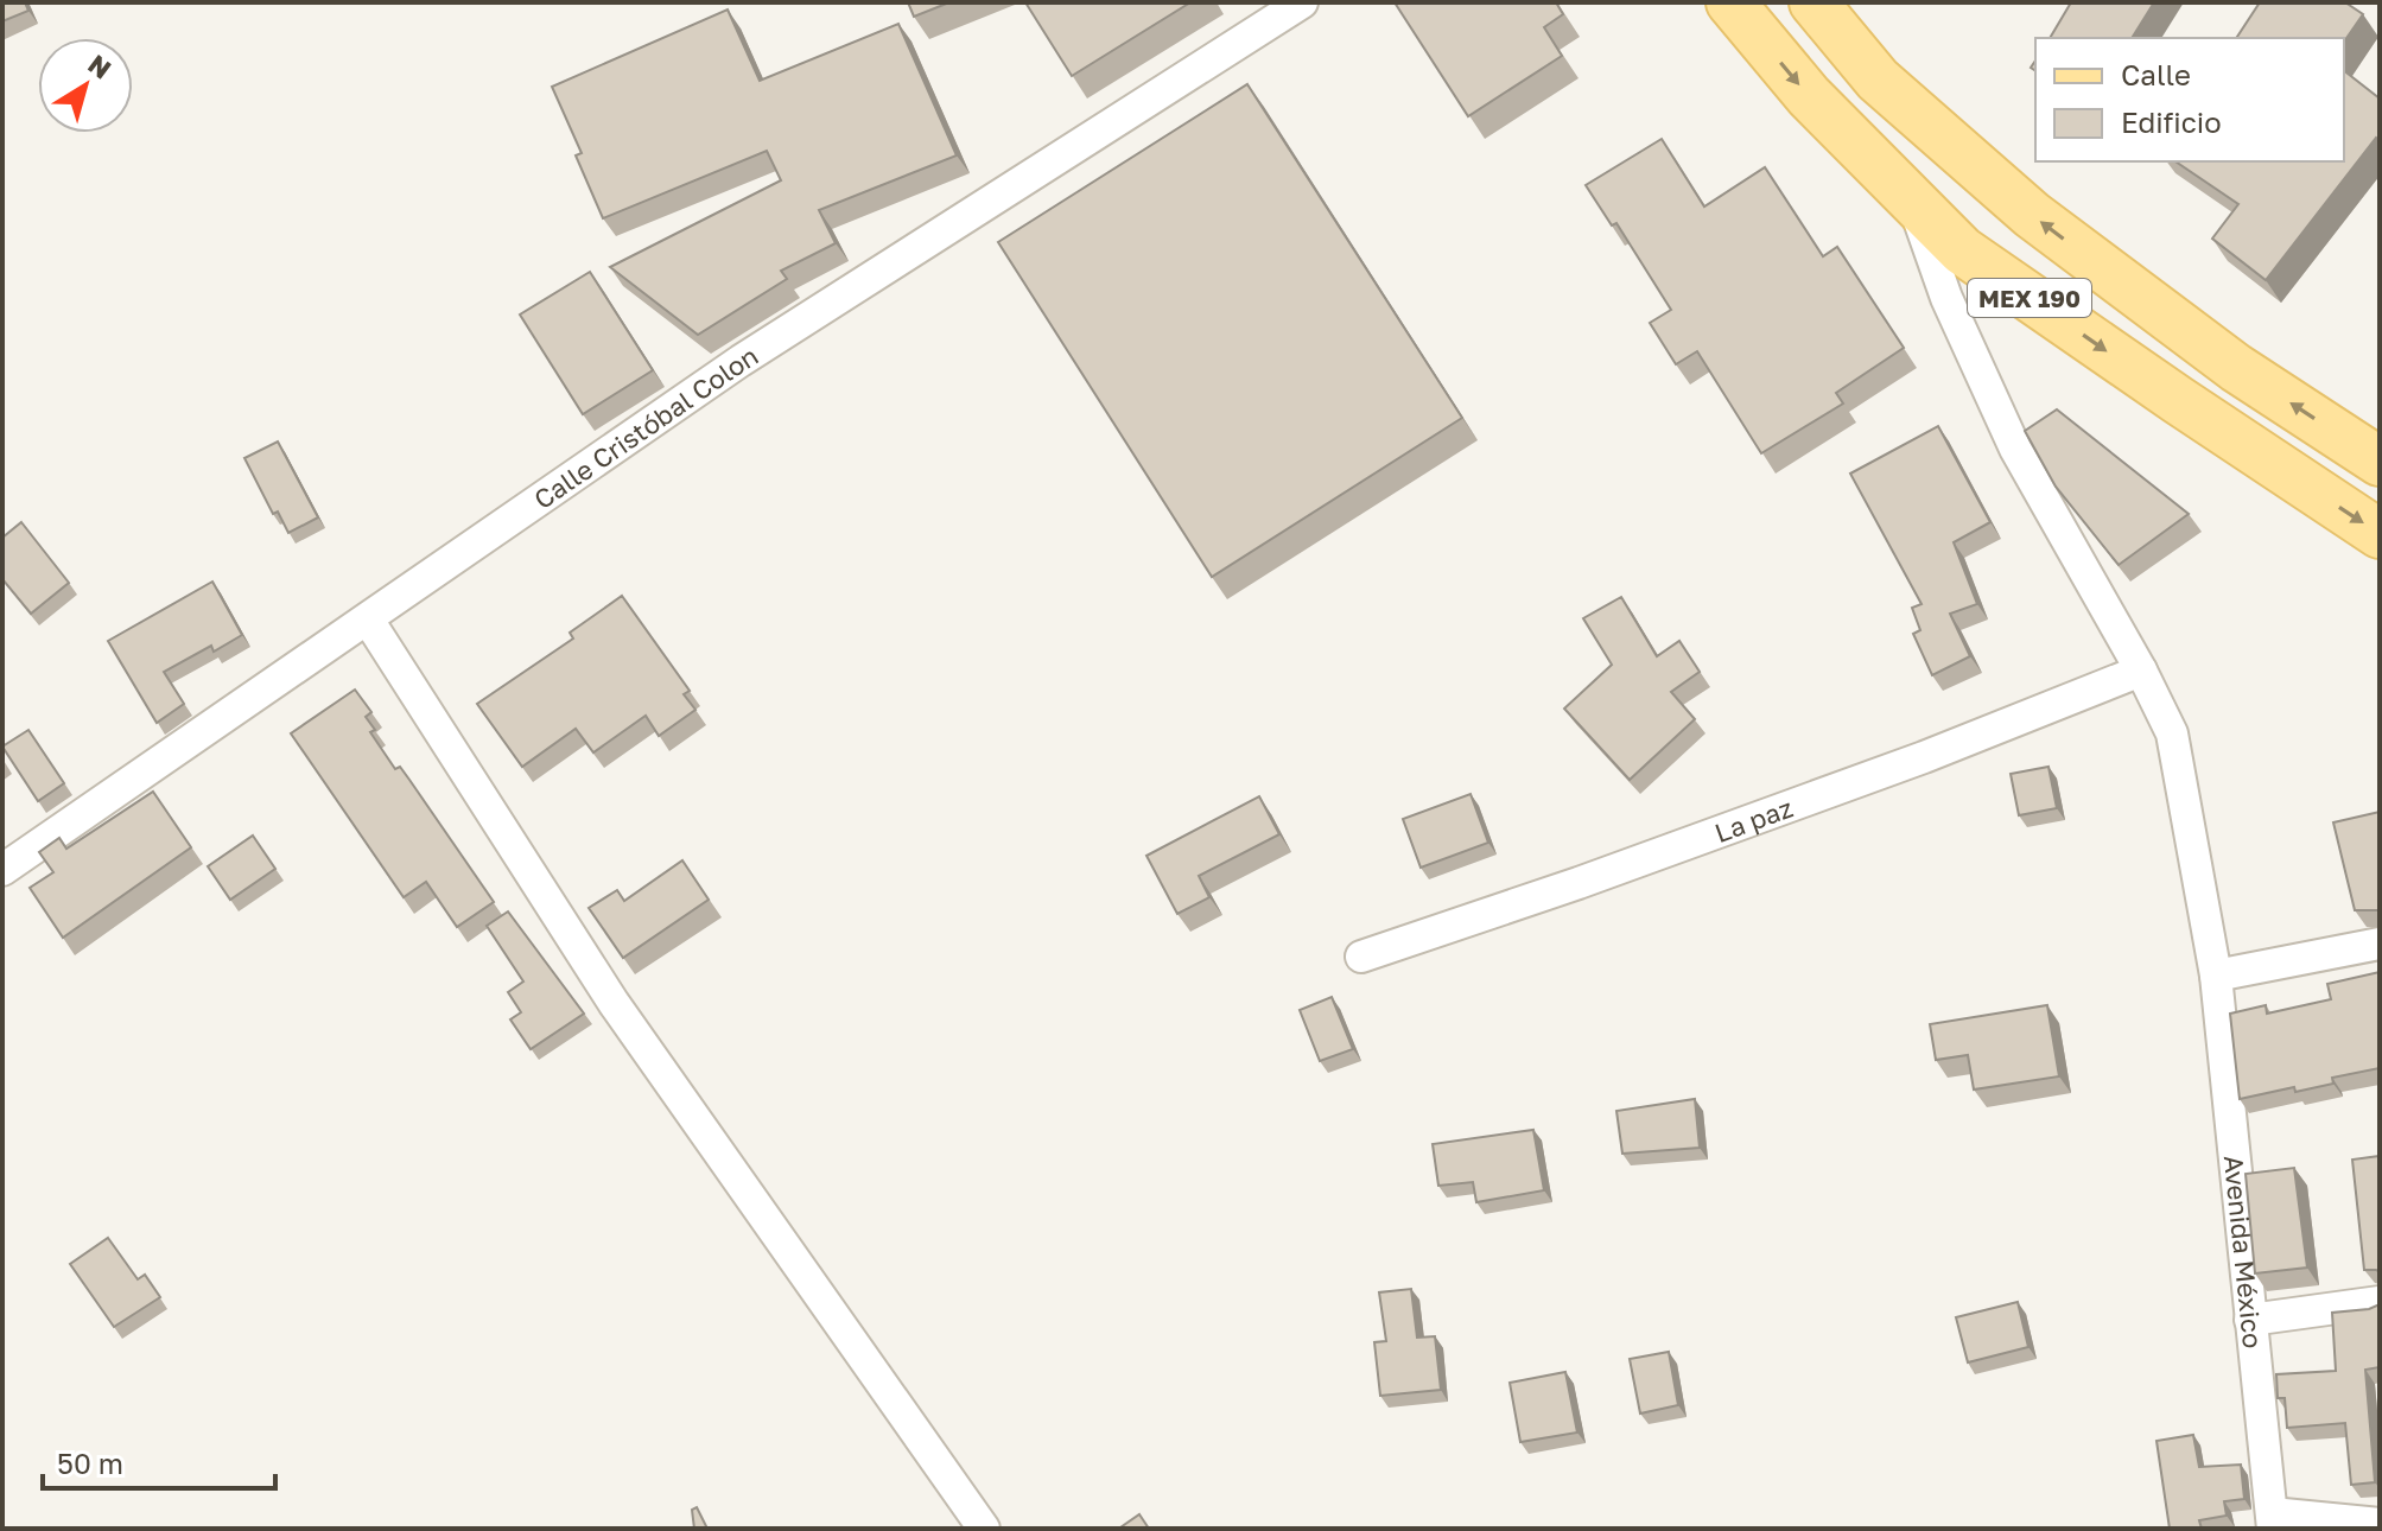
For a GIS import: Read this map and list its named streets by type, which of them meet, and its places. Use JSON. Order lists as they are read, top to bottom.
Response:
{
  "streets": {
    "main road": ["MEX 190"],
    "street": ["Calle Cristóbal Colon", "La paz", "Avenida México"]
  },
  "crossings": [
    ["MEX 190", "Avenida México"],
    ["La paz", "Avenida México"]
  ],
  "legend": ["Calle", "Edificio"],
  "scale_bar": "50 m",
  "north": "top right"
}
